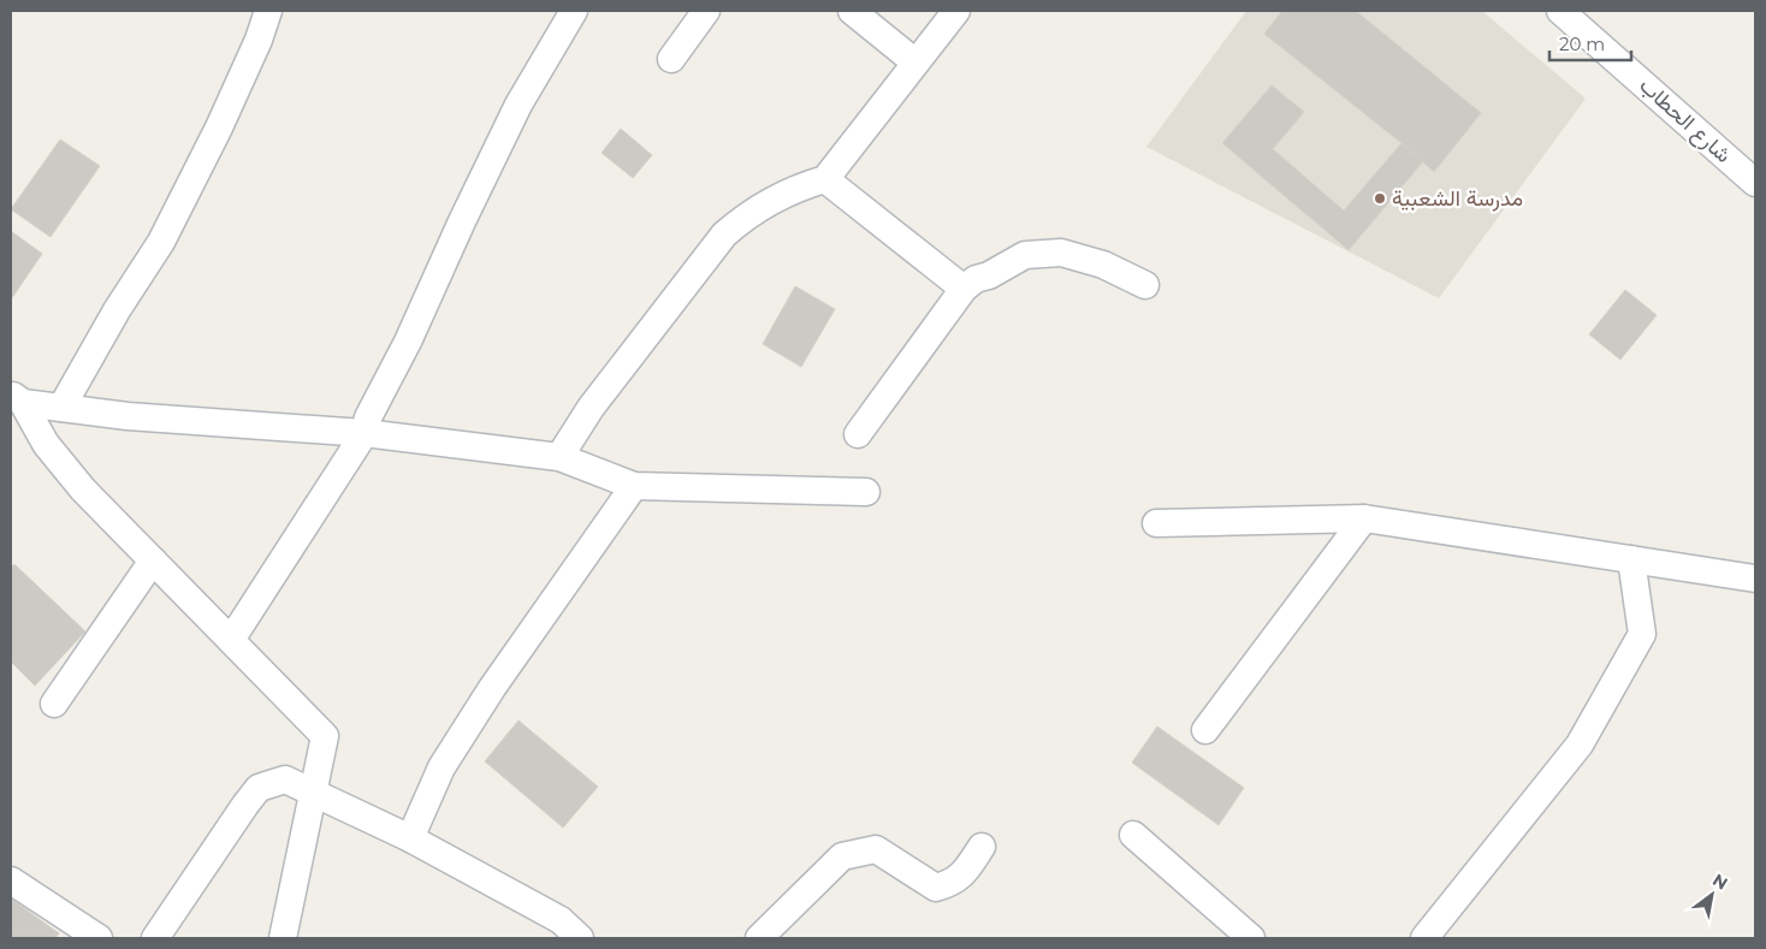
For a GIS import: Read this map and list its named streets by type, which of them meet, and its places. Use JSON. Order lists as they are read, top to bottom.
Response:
{
  "streets": {
    "street": ["شارع الحطاب"]
  },
  "places": ["مدرسة الشعبية"],
  "scale_bar": "20 m",
  "north": "top right"
}
